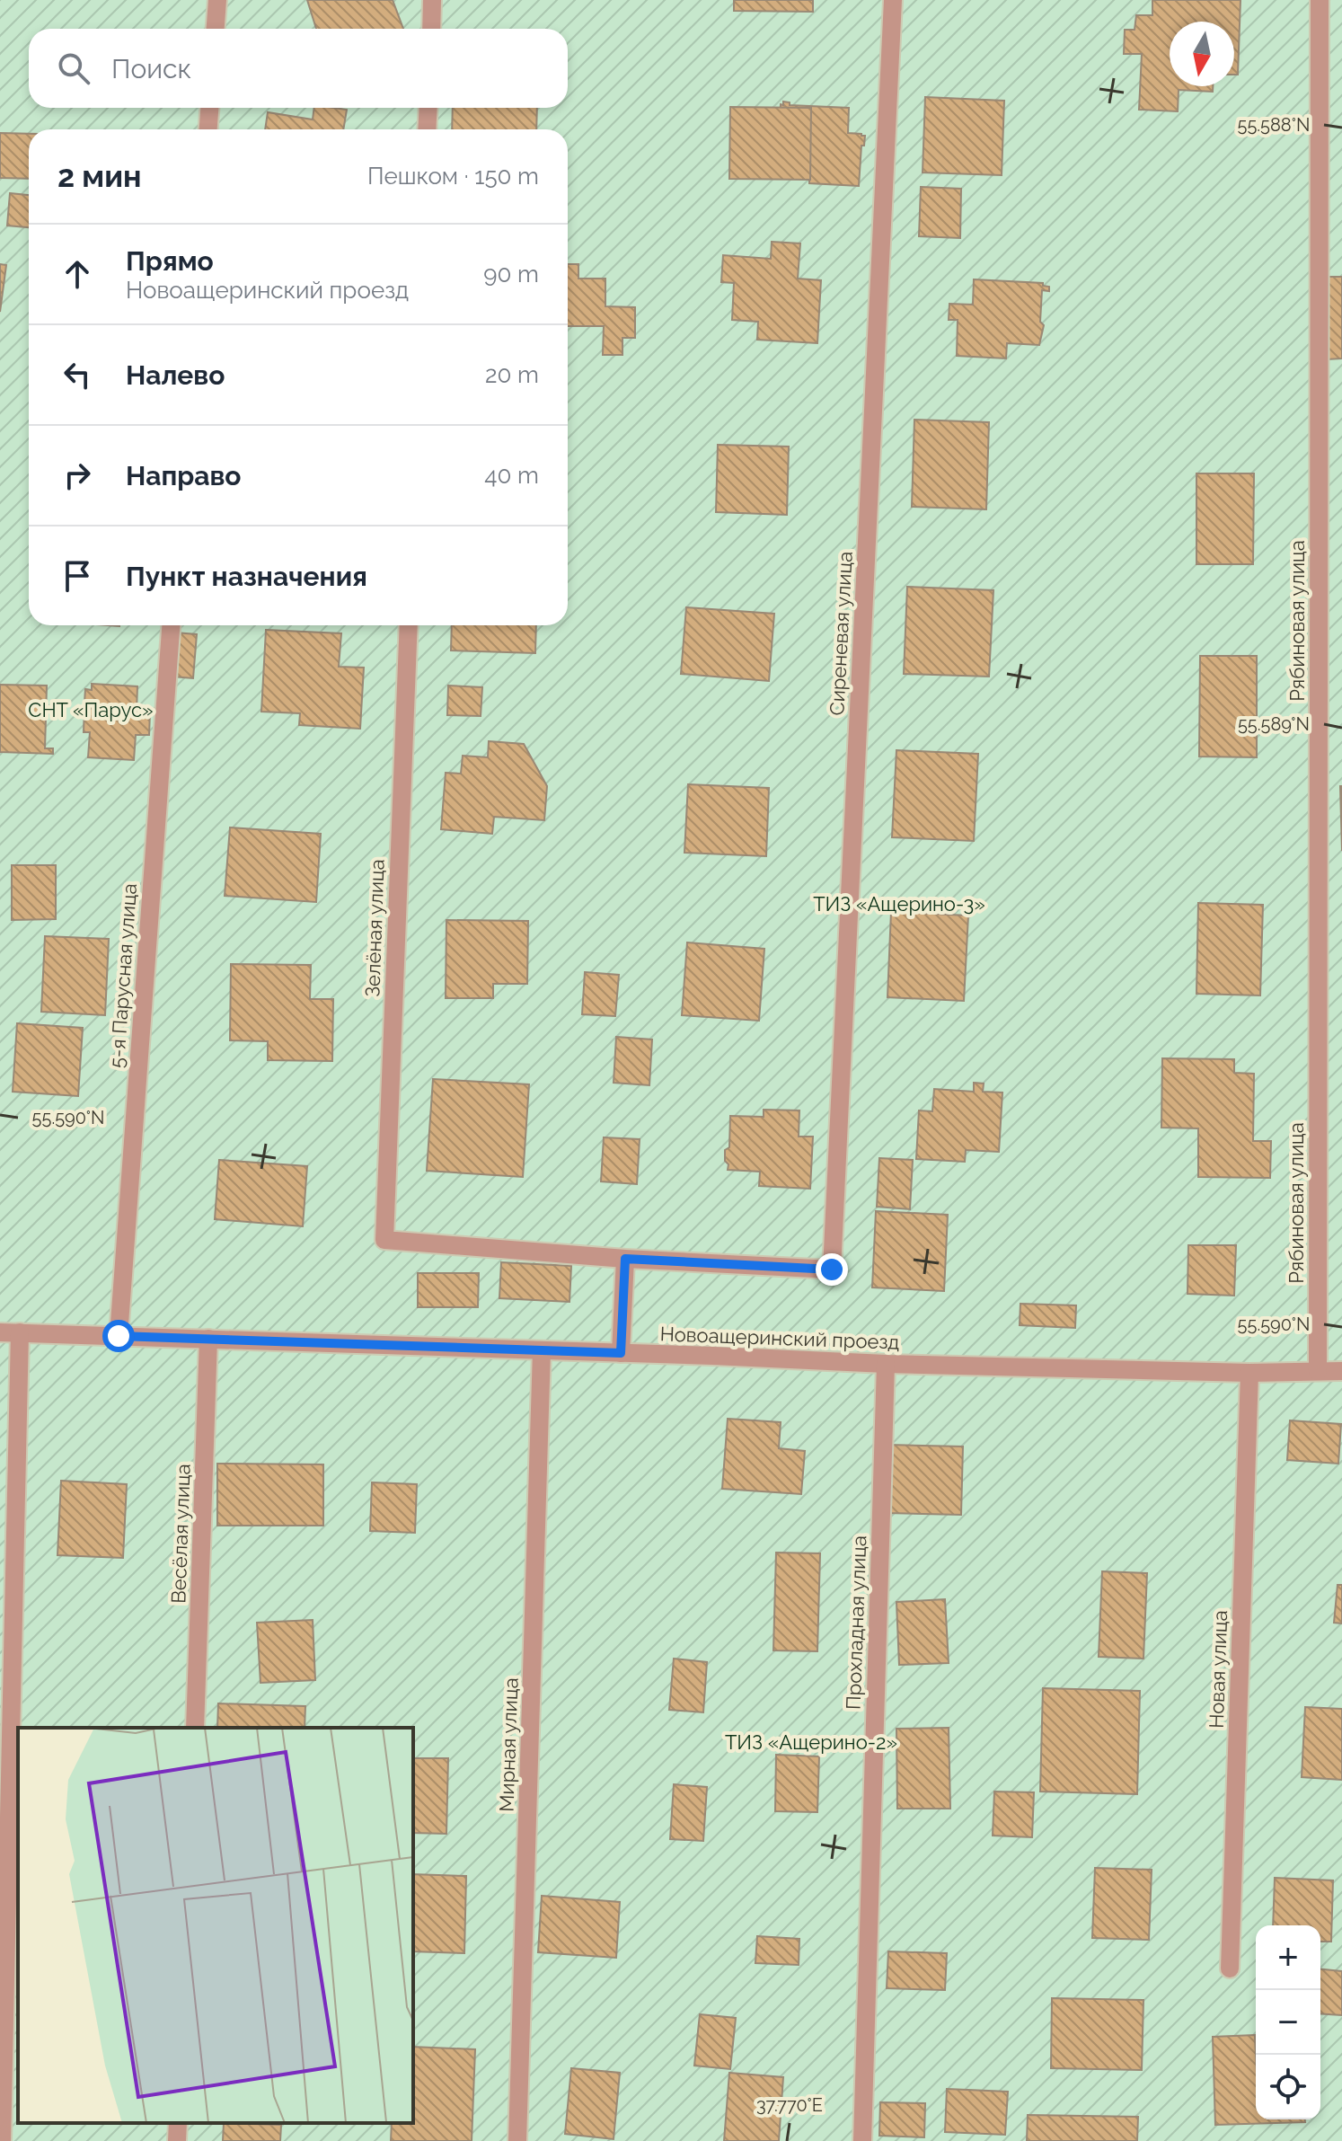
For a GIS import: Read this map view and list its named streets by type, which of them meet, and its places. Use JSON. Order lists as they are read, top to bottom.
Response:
{
  "streets": {
    "street": [
      "Рябиновая улица",
      "Сиреневая улица",
      "Зелёная улица",
      "5-я Парусная улица",
      "Новоащеринский проезд",
      "Весёлая улица",
      "Прохладная улица",
      "Новая улица",
      "Мирная улица"
    ]
  },
  "crossings": [
    ["Рябиновая улица", "Новоащеринский проезд"],
    ["Сиреневая улица", "Зелёная улица"],
    ["5-я Парусная улица", "Новоащеринский проезд"],
    ["Новоащеринский проезд", "Весёлая улица"],
    ["Новоащеринский проезд", "Прохладная улица"],
    ["Новоащеринский проезд", "Новая улица"],
    ["Новоащеринский проезд", "Мирная улица"]
  ],
  "parks": ["СНТ «Парус»", "ТИЗ «Ащерино-3»", "ТИЗ «Ащерино-2»"],
  "north": "bottom",
  "page": {
    "search": "Поиск",
    "heading": ["2 мин", "Пешком · 150 m"],
    "list": [
      ["Прямо", "Новоащеринский проезд", "90 m"],
      ["Налево", "20 m"],
      ["Направо", "40 m"],
      "Пункт назначения"
    ],
    "map_buttons": ["+", "−"]
  },
  "coordinates": [
    "55.588°N",
    "55.589°N",
    "55.590°N",
    "37.770°E"
  ]
}
